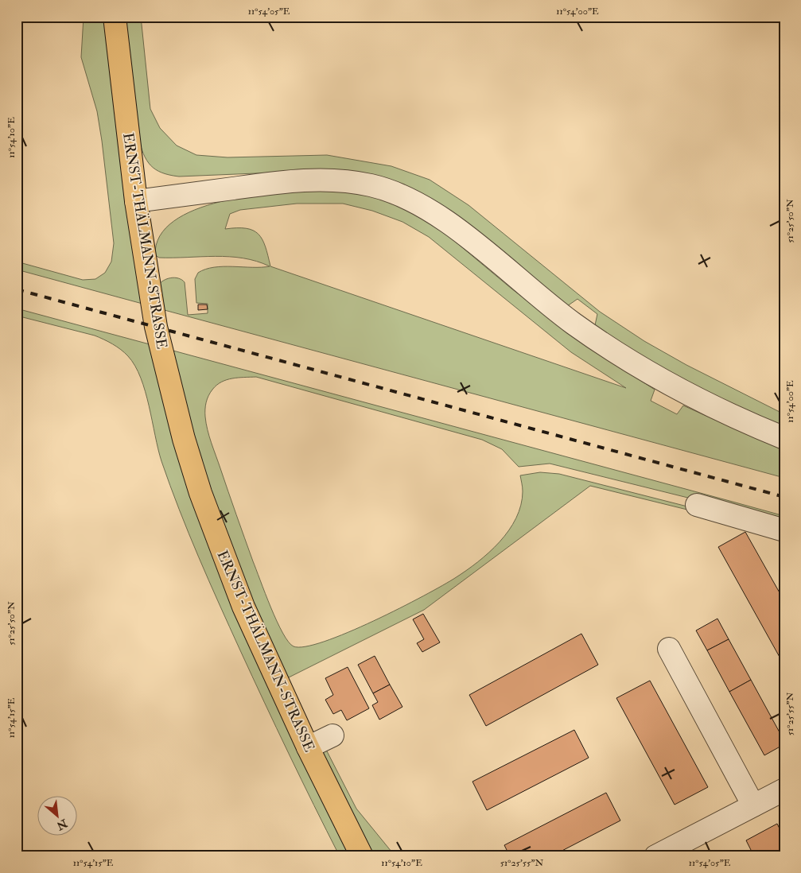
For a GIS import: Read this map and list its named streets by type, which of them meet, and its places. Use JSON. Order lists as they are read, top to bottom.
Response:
{
  "streets": {
    "main road": ["ERNST-THÄLMANN-STRASSE"]
  },
  "north": "bottom right",
  "coordinates": [
    "11°54'05\"E",
    "11°54'00\"E",
    "11°54'10\"E",
    "51°25'50\"N",
    "51°25'55\"N",
    "11°54'15\"E"
  ]
}
